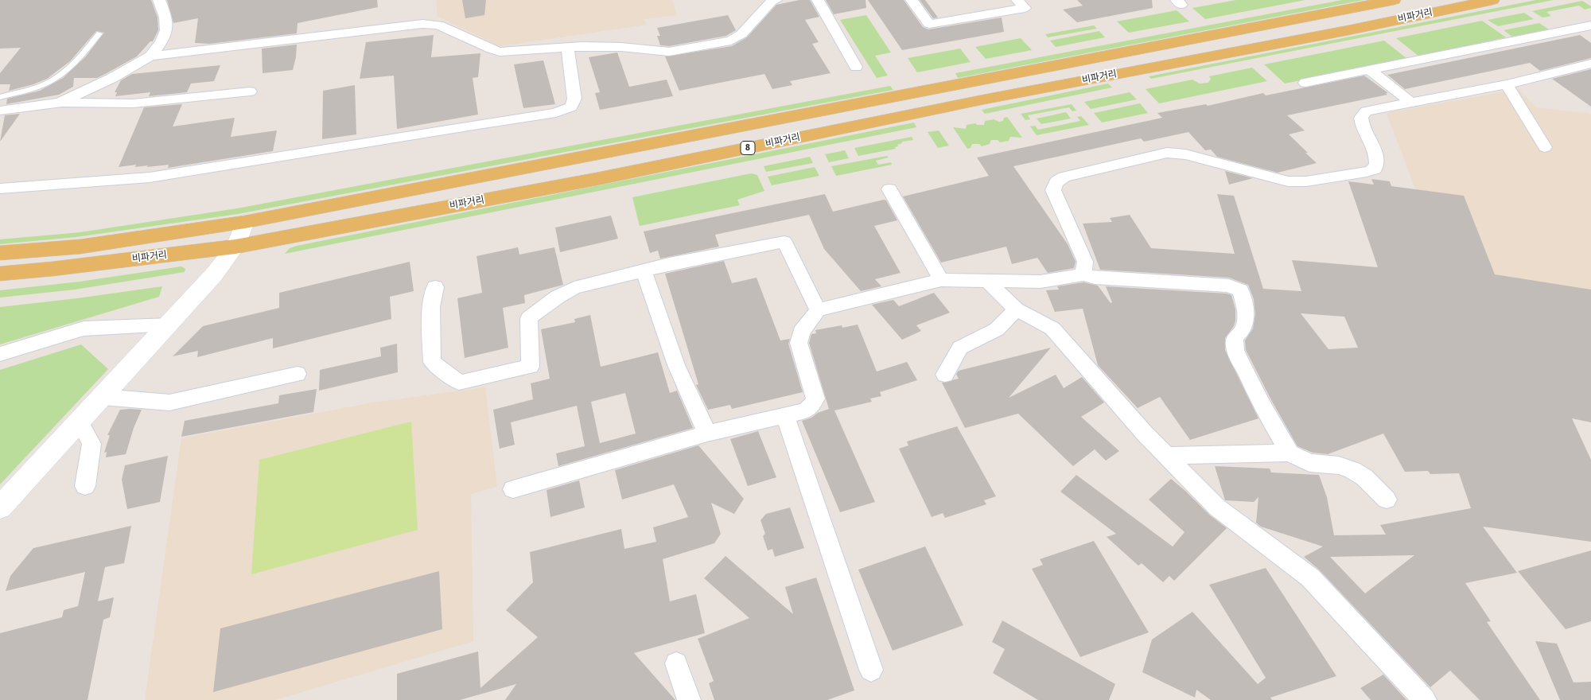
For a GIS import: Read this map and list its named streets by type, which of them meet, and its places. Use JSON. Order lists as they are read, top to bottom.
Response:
{
  "streets": {
    "main road": ["비파거리", "8"]
  }
}
